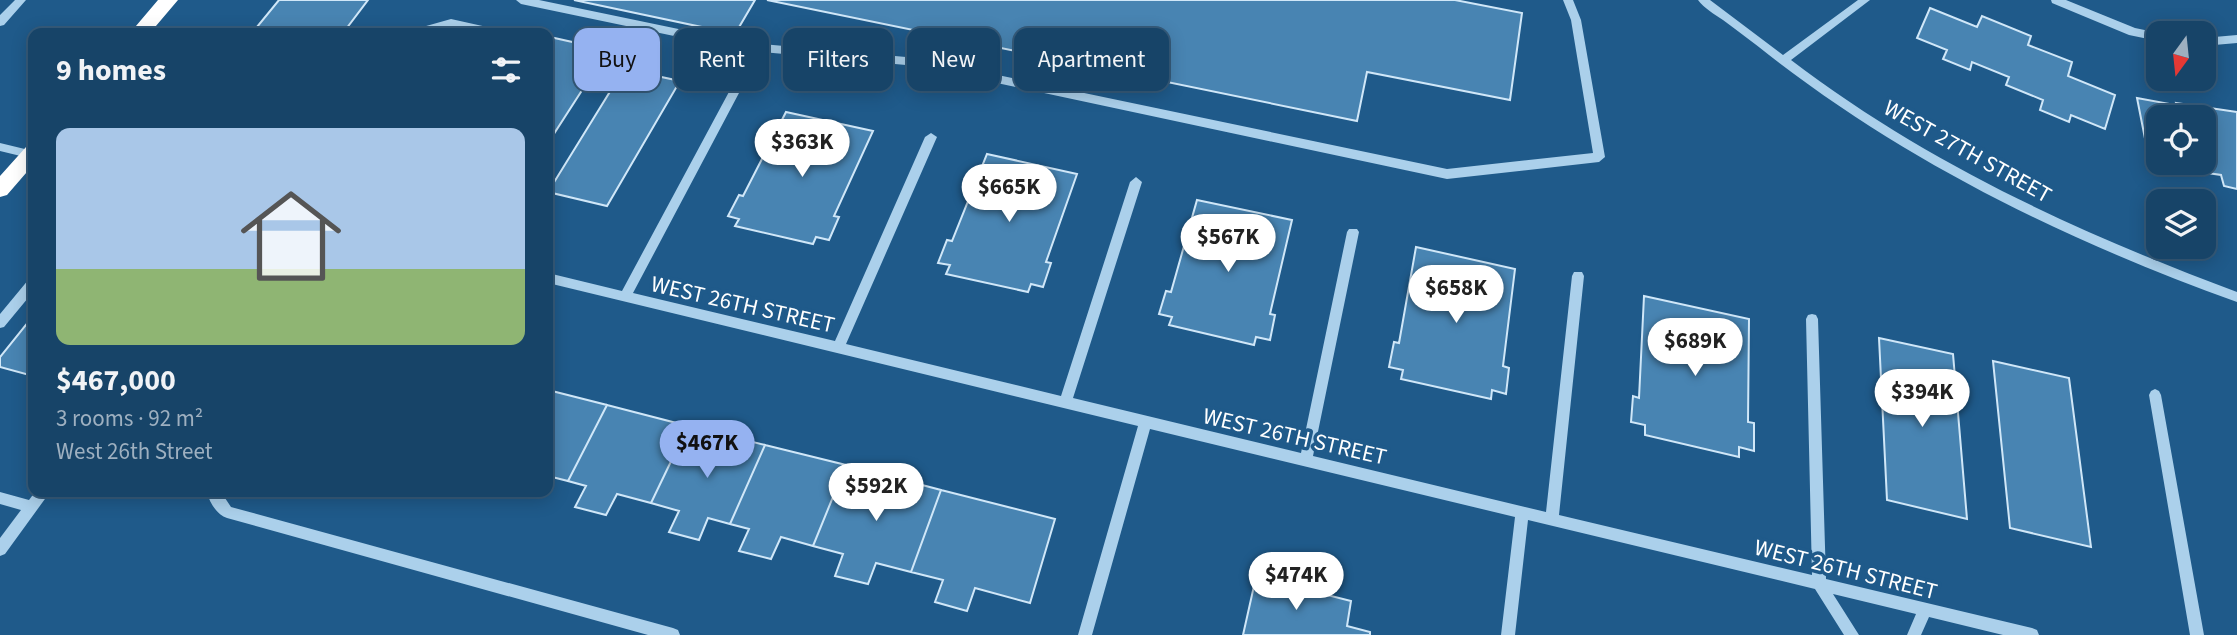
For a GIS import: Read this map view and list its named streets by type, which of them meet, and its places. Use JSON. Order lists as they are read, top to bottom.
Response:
{
  "streets": {
    "street": ["WEST 27TH STREET", "WEST 26TH STREET"]
  },
  "north": "bottom",
  "page": {
    "chip": [
      "Buy",
      "Rent",
      "Filters",
      "New",
      "Apartment"
    ],
    "heading": "9 homes",
    "list": [
      {
        "name": "$467,000",
        "note": "3 rooms · 92 m² · West 26th Street"
      }
    ],
    "price": [
      "$363K",
      "$665K",
      "$567K",
      "$658K",
      "$689K",
      "$394K",
      "$467K",
      "$592K",
      "$474K"
    ]
  }
}
